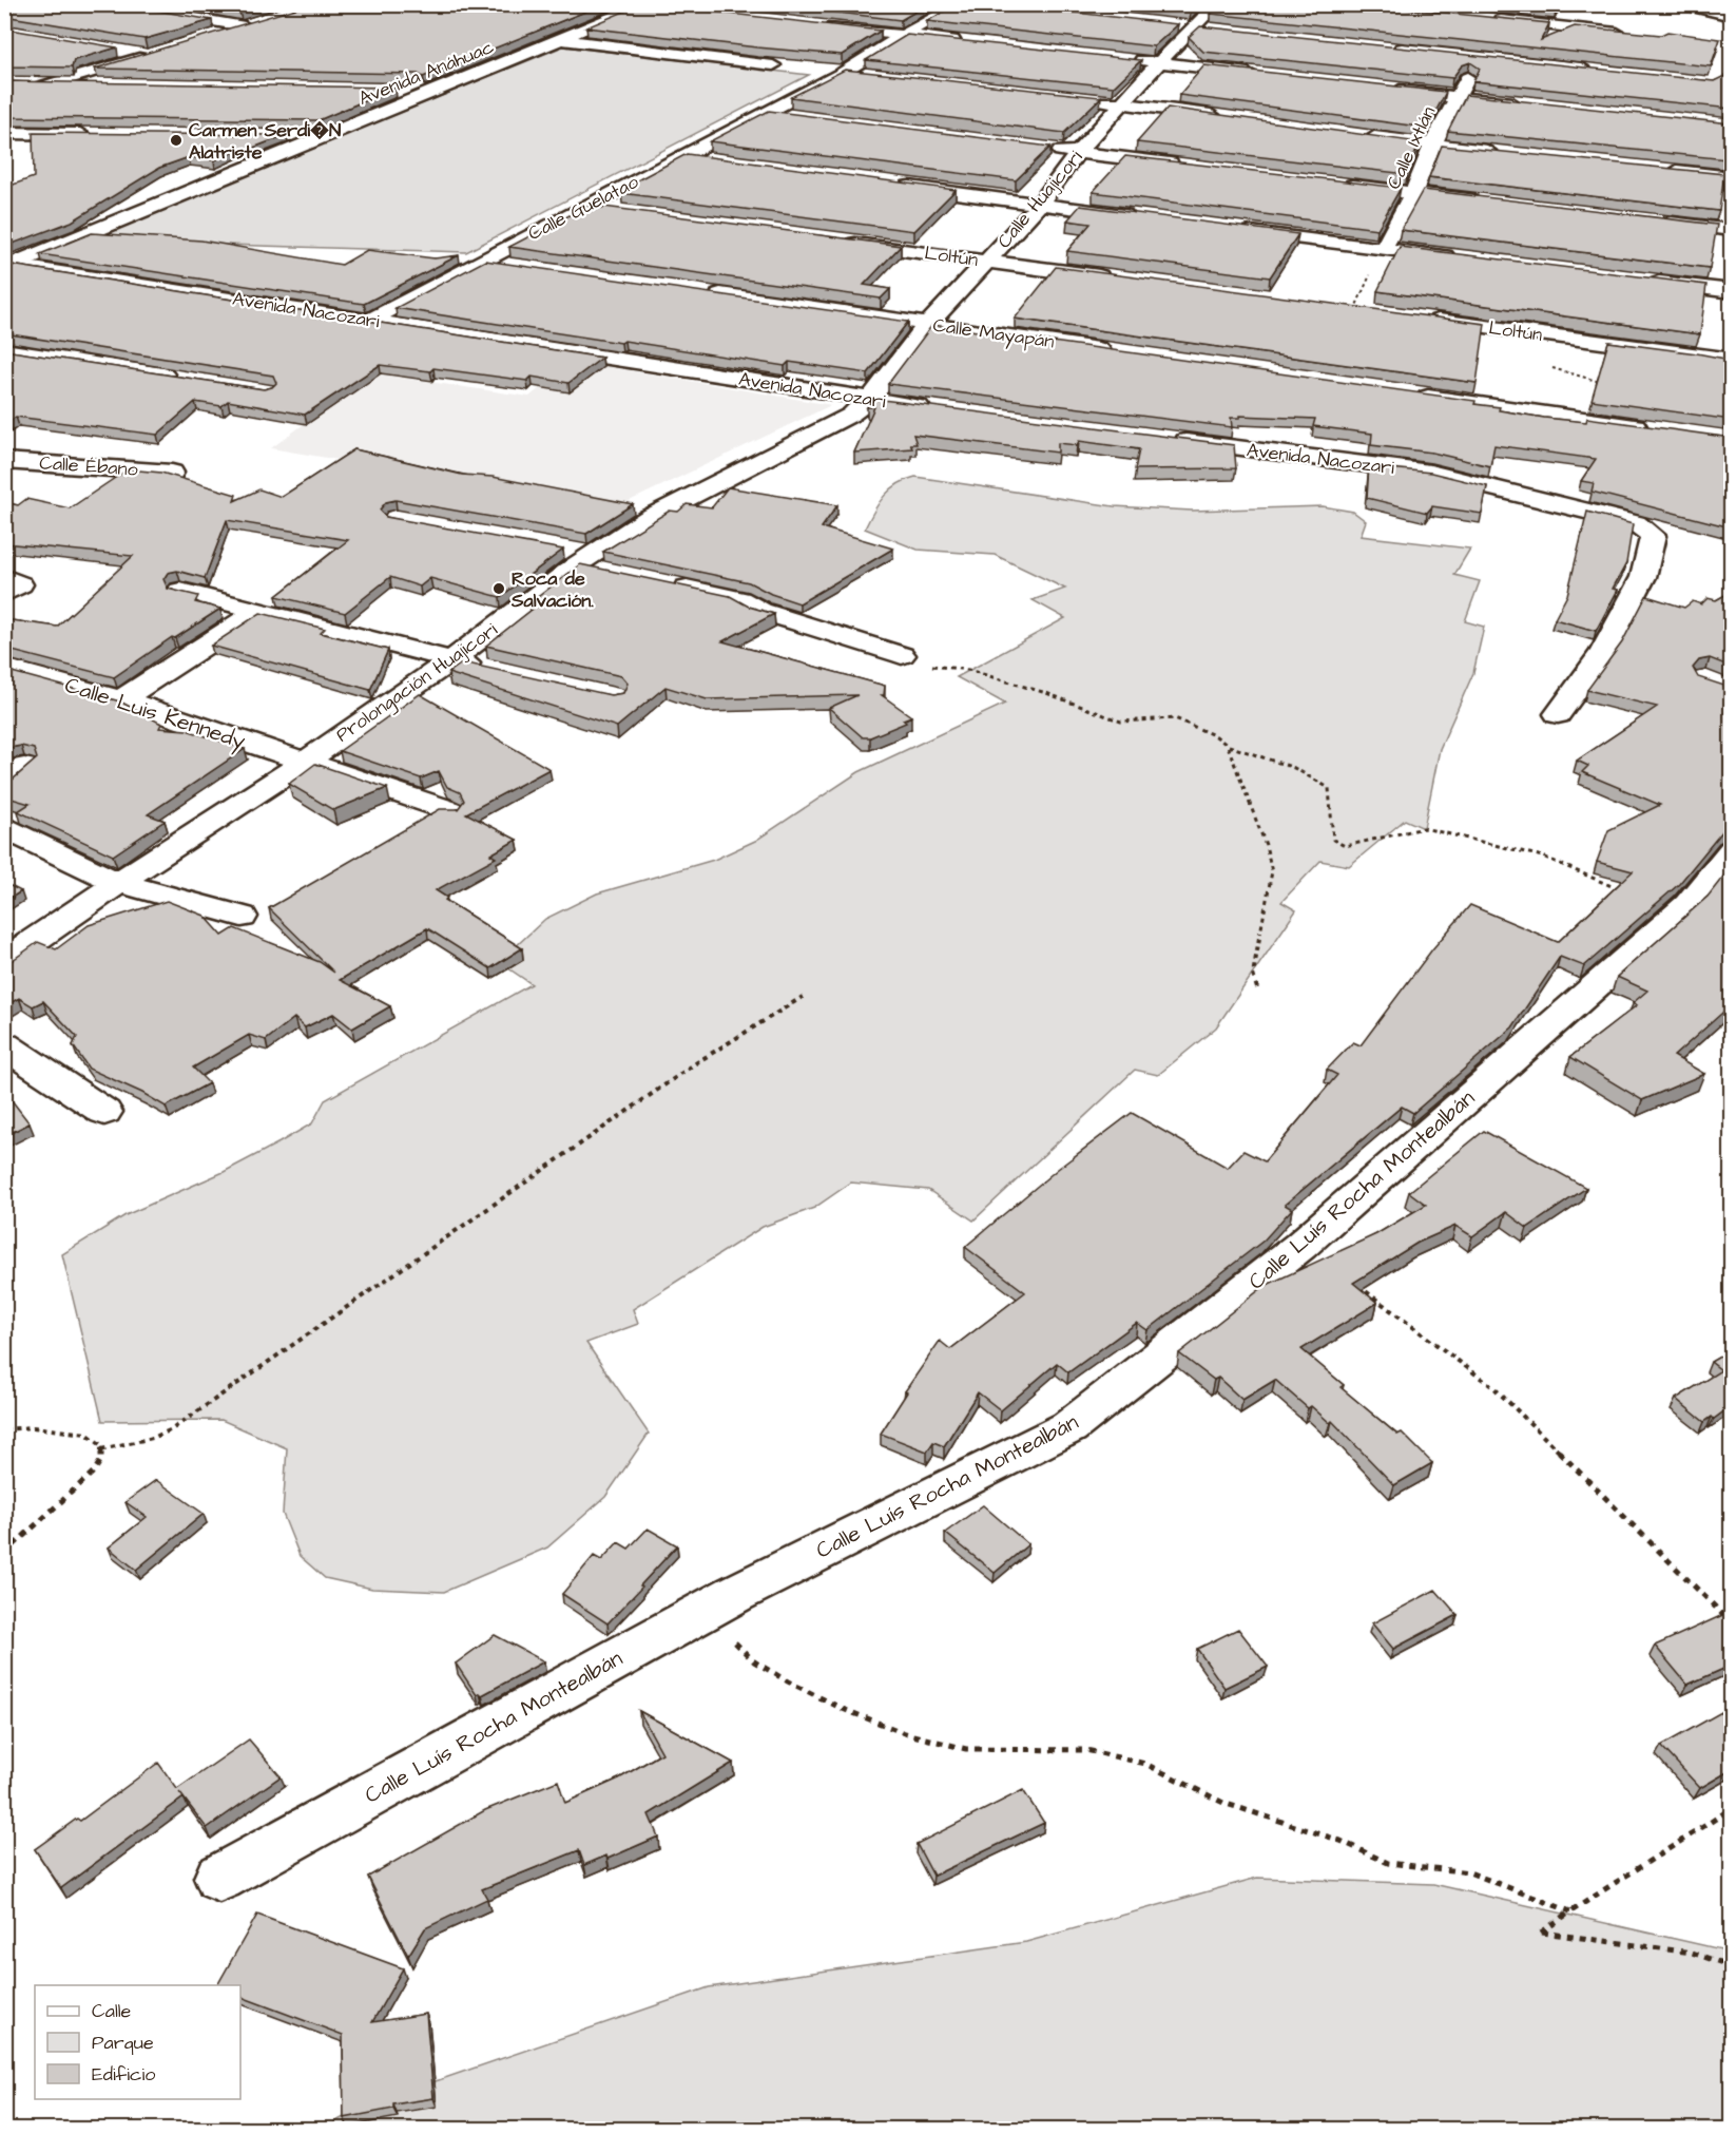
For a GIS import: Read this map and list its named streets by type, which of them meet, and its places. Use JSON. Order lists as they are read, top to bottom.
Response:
{
  "streets": {
    "street": [
      "Avenida Anáhuac",
      "Calle Ixtlán",
      "Calle Huajicori",
      "Calle Guelatao",
      "Loltún",
      "Avenida Nacozari",
      "Calle Mayapán",
      "Calle Ébano",
      "Prolongación Huajicori",
      "Calle Luis Kennedy",
      "Calle Luís Rocha Montealbán"
    ]
  },
  "crossings": [
    ["Avenida Anáhuac", "Avenida Nacozari"],
    ["Calle Huajicori", "Loltún"],
    ["Calle Huajicori", "Avenida Nacozari"],
    ["Calle Huajicori", "Calle Mayapán"],
    ["Calle Huajicori", "Prolongación Huajicori"],
    ["Calle Guelatao", "Avenida Nacozari"],
    ["Avenida Nacozari", "Prolongación Huajicori"],
    ["Prolongación Huajicori", "Calle Luis Kennedy"]
  ],
  "places": ["Carmen Serdi�N Alatriste", "Roca de Salvación."],
  "legend": ["Calle", "Parque", "Edificio"]
}
